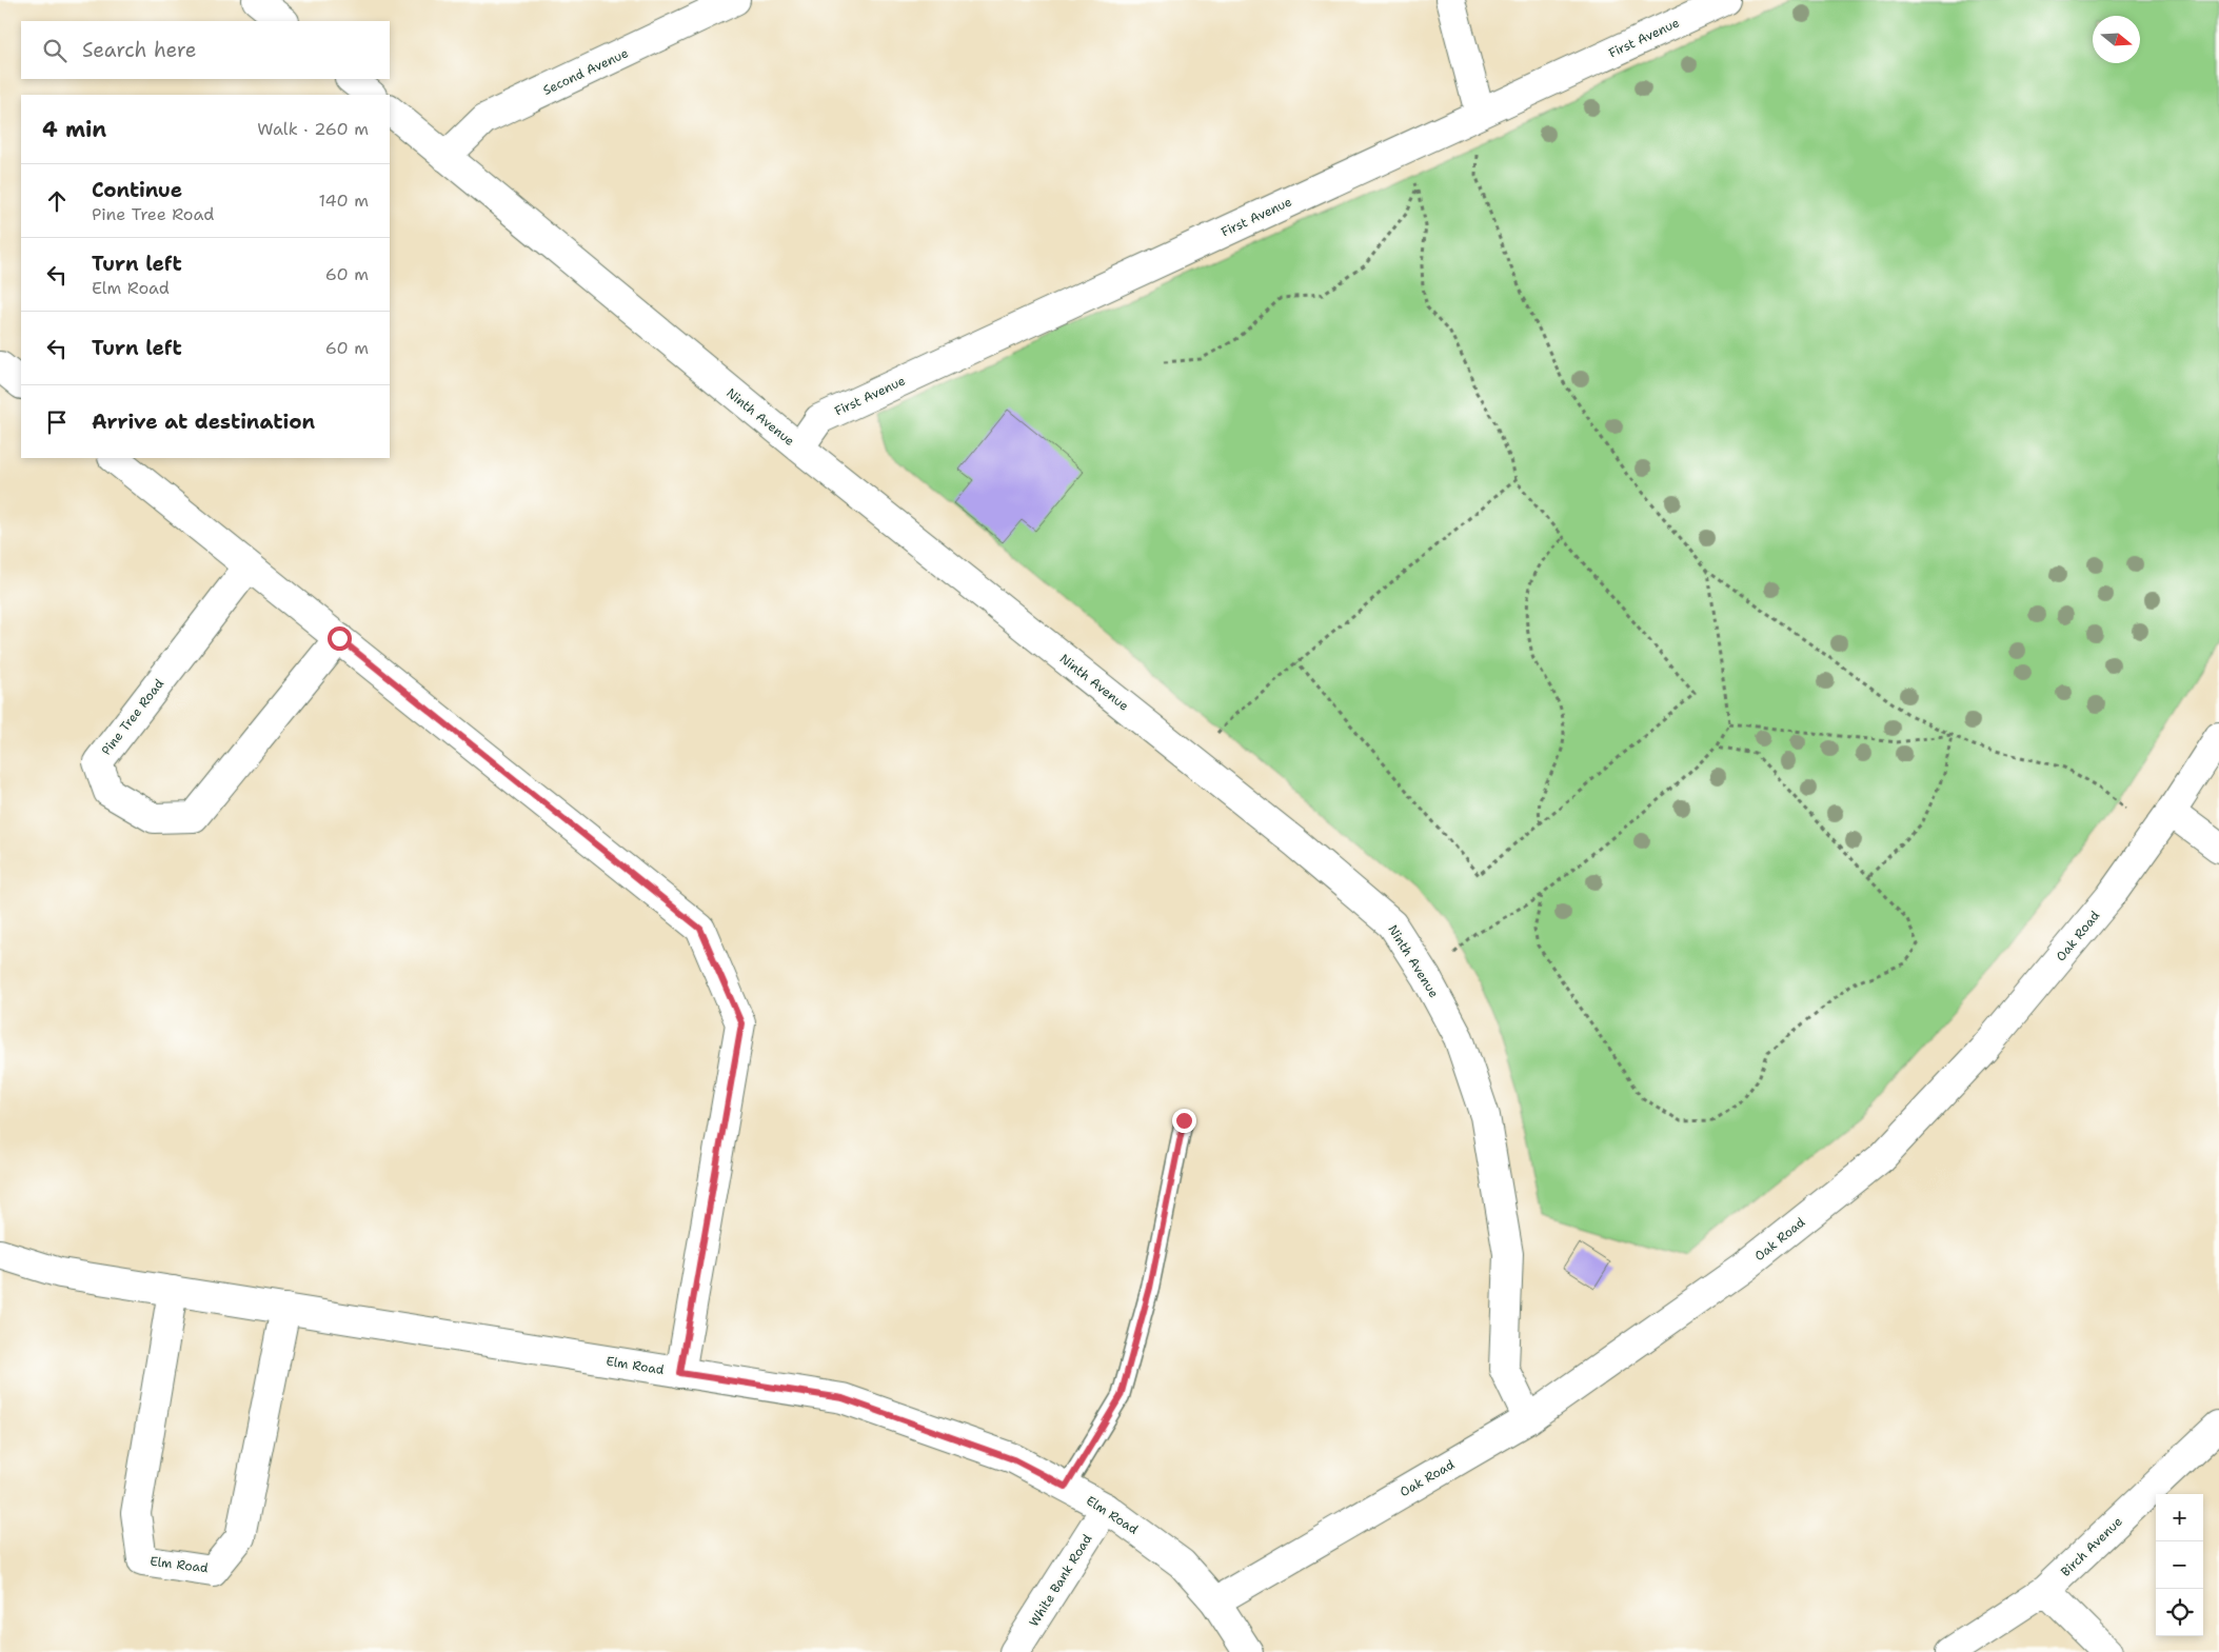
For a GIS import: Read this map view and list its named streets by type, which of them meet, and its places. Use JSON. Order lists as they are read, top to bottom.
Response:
{
  "streets": {
    "street": [
      "First Avenue",
      "Second Avenue",
      "Ninth Avenue",
      "Pine Tree Road",
      "Oak Road",
      "Elm Road",
      "Birch Avenue",
      "White Bank Road"
    ]
  },
  "crossings": [
    ["First Avenue", "Ninth Avenue"],
    ["Second Avenue", "Ninth Avenue"],
    ["Ninth Avenue", "Oak Road"],
    ["Oak Road", "Elm Road"],
    ["Elm Road", "White Bank Road"]
  ],
  "north": "right",
  "page": {
    "search": "Search here",
    "heading": ["4 min", "Walk · 260 m"],
    "list": [
      ["Continue", "Pine Tree Road", "140 m"],
      ["Turn left", "Elm Road", "60 m"],
      ["Turn left", "60 m"],
      "Arrive at destination"
    ],
    "map_buttons": ["+", "−"]
  }
}
